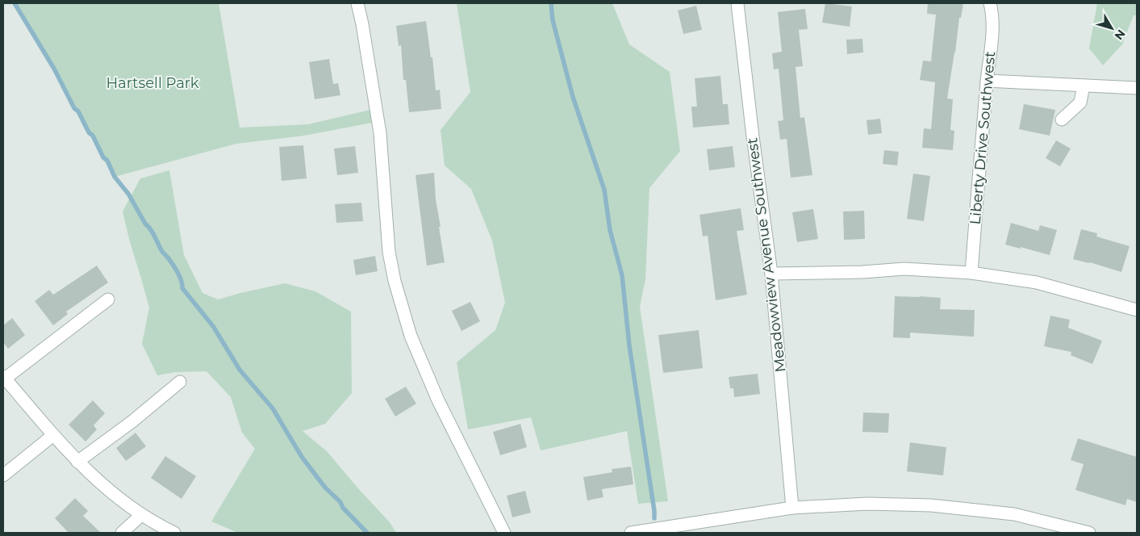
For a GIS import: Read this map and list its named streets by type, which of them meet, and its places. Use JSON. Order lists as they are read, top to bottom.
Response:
{
  "streets": {
    "street": ["Liberty Drive Southwest", "Meadowview Avenue Southwest"]
  },
  "parks": ["Hartsell Park"],
  "north": "bottom right"
}
